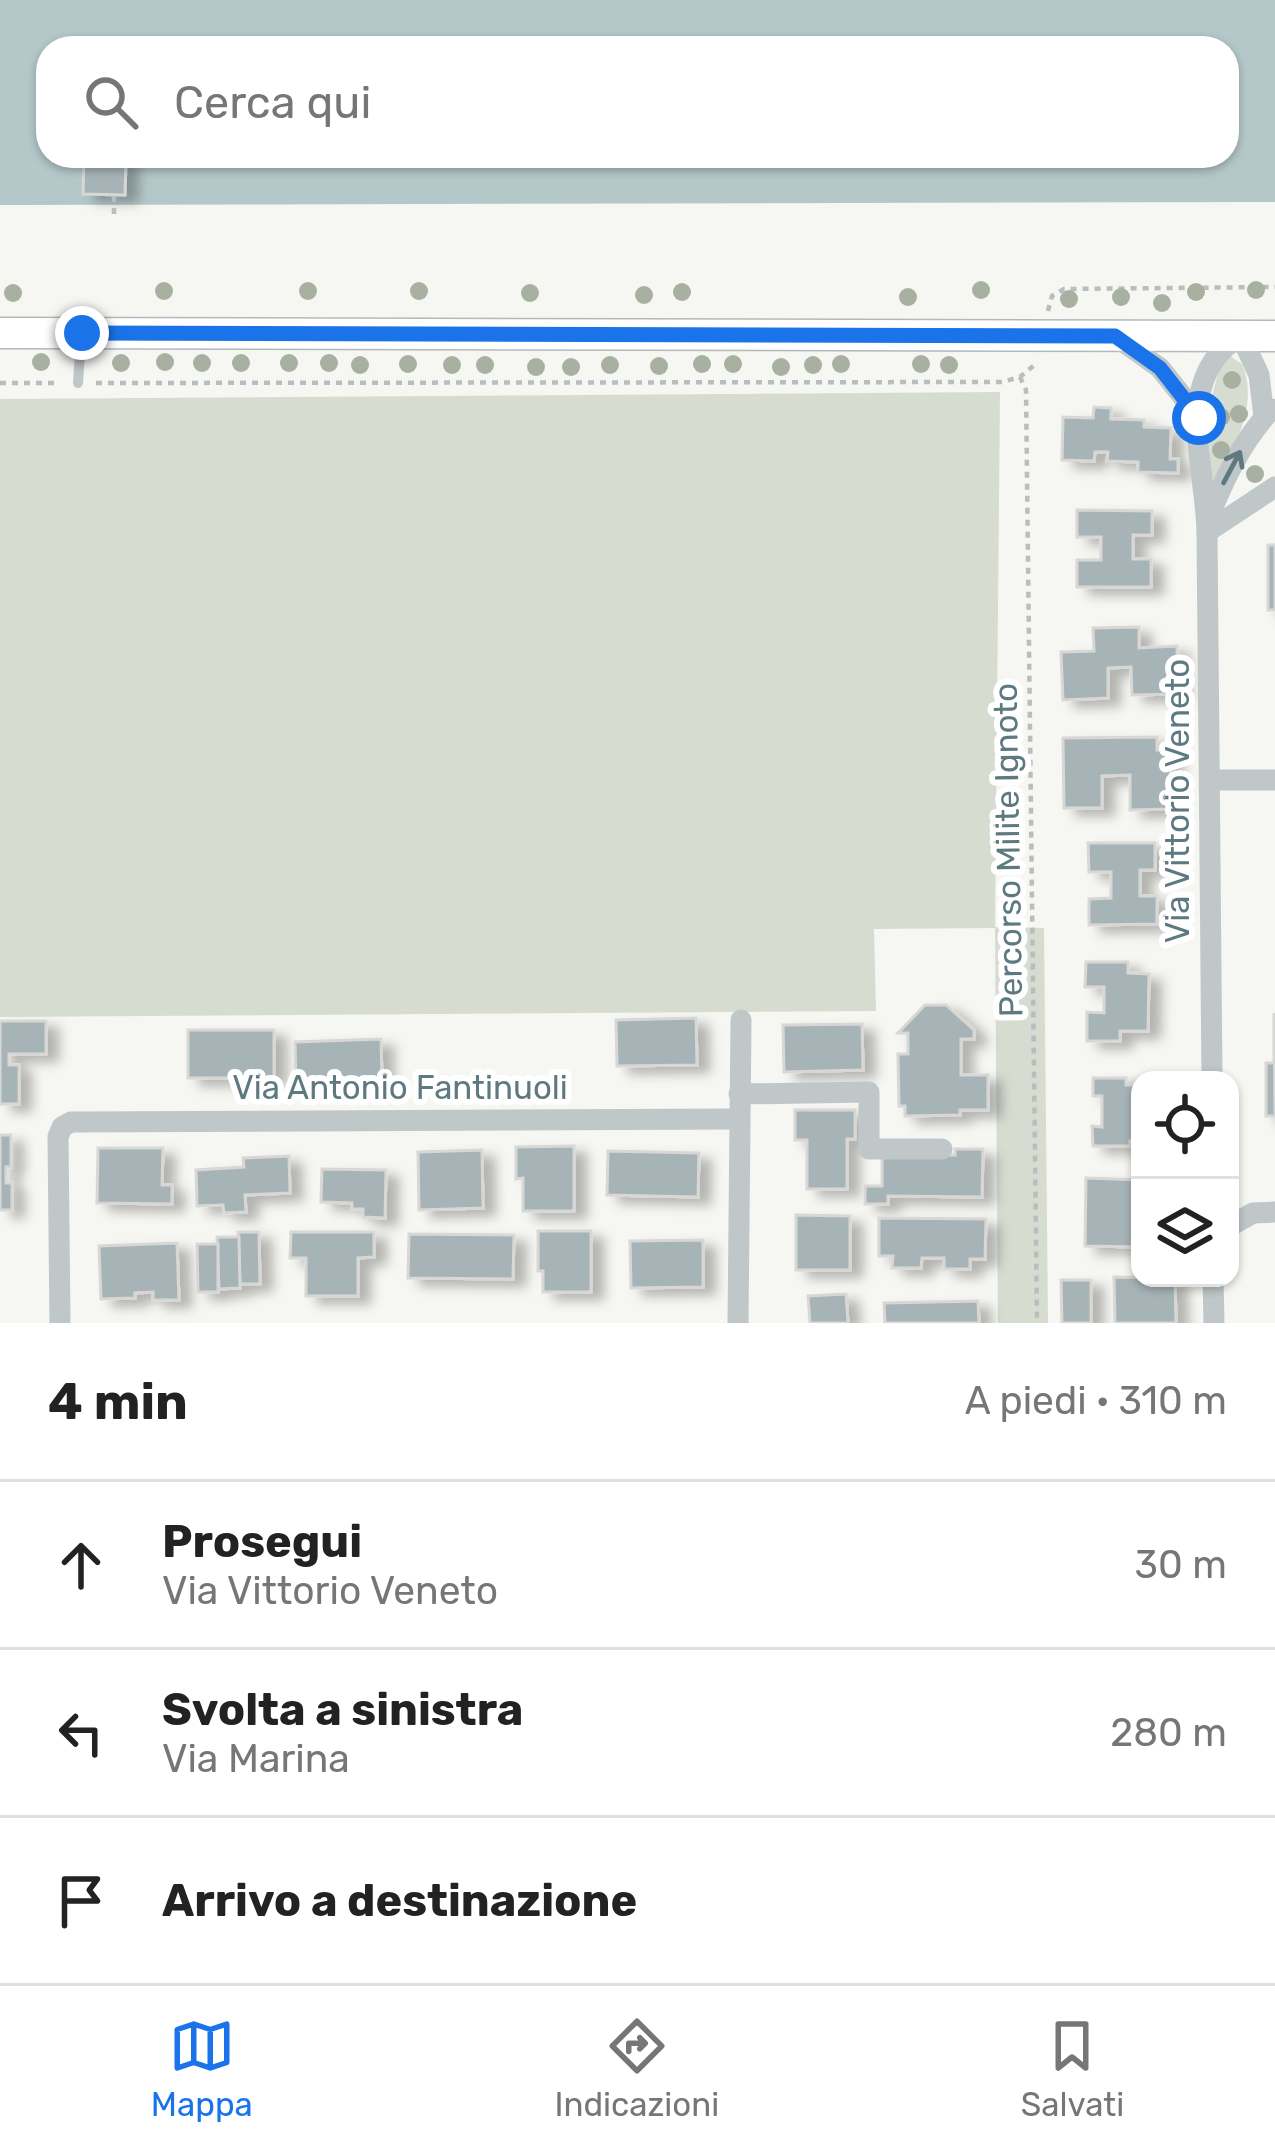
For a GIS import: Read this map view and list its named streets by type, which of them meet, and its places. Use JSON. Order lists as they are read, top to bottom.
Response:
{
  "streets": {
    "street": ["Via Vittorio Veneto", "Via Antonio Fantinuoli"],
    "path": ["Percorso Milite Ignoto"]
  },
  "page": {
    "search": "Cerca qui",
    "heading": ["4 min", "A piedi · 310 m"],
    "list": [
      ["Prosegui", "Via Vittorio Veneto", "30 m"],
      ["Svolta a sinistra", "Via Marina", "280 m"],
      "Arrivo a destinazione"
    ],
    "nav": ["Mappa", "Indicazioni", "Salvati"]
  }
}
